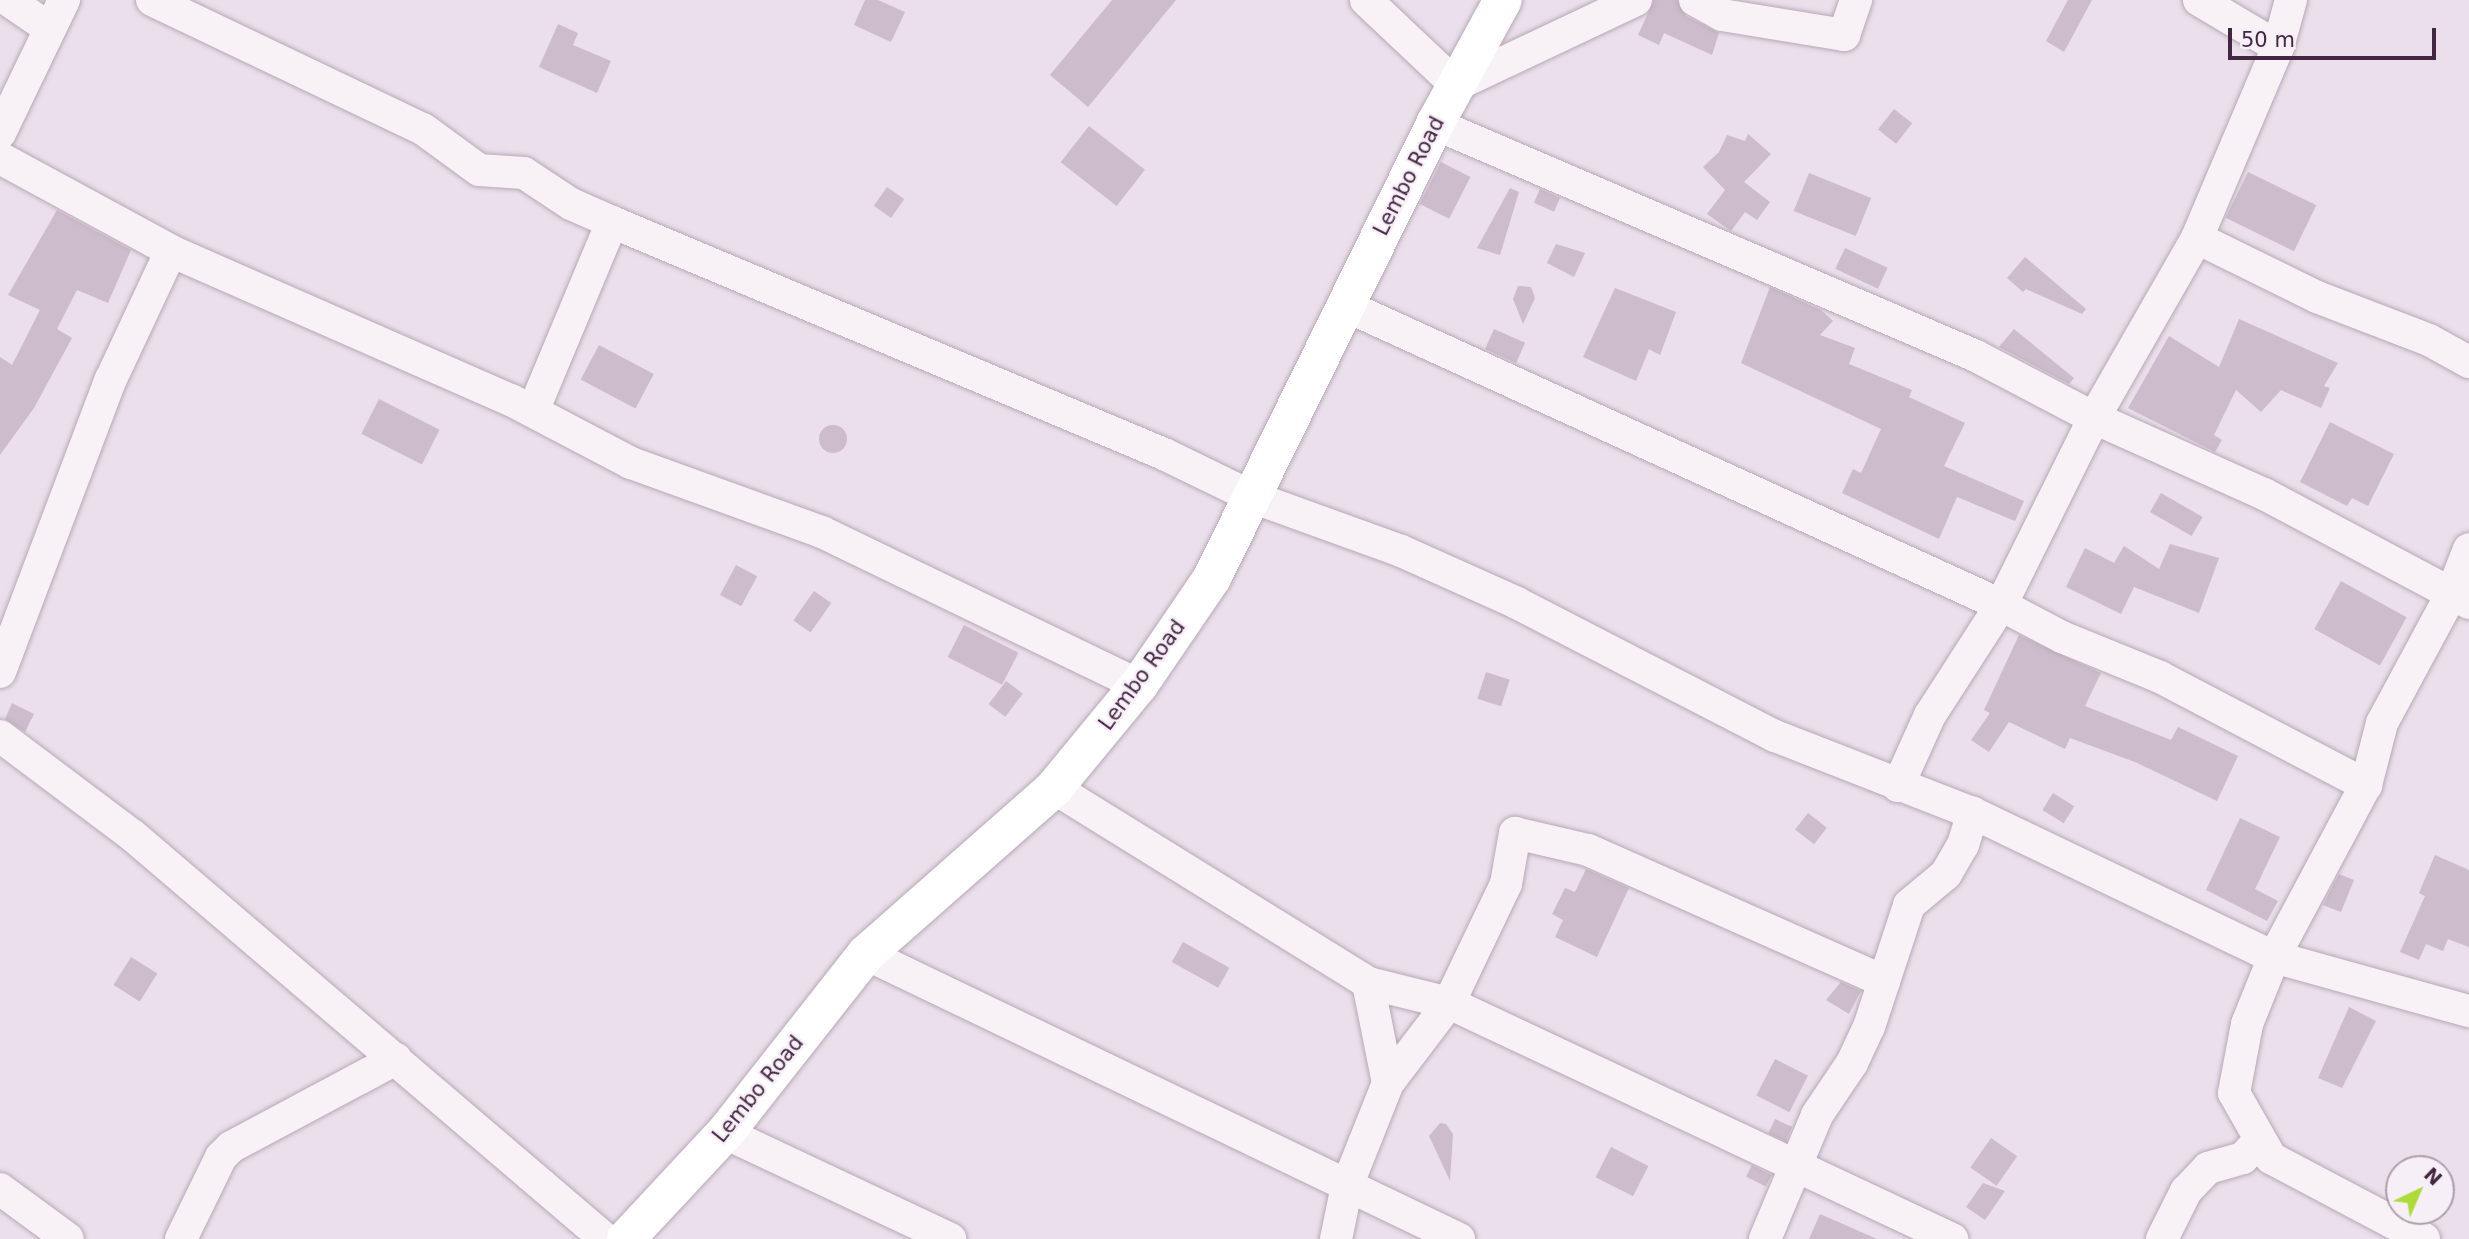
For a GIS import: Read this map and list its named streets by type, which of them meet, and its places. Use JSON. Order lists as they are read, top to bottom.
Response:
{
  "streets": {
    "street": ["Lembo Road"]
  },
  "scale_bar": "50 m",
  "north": "top right"
}
